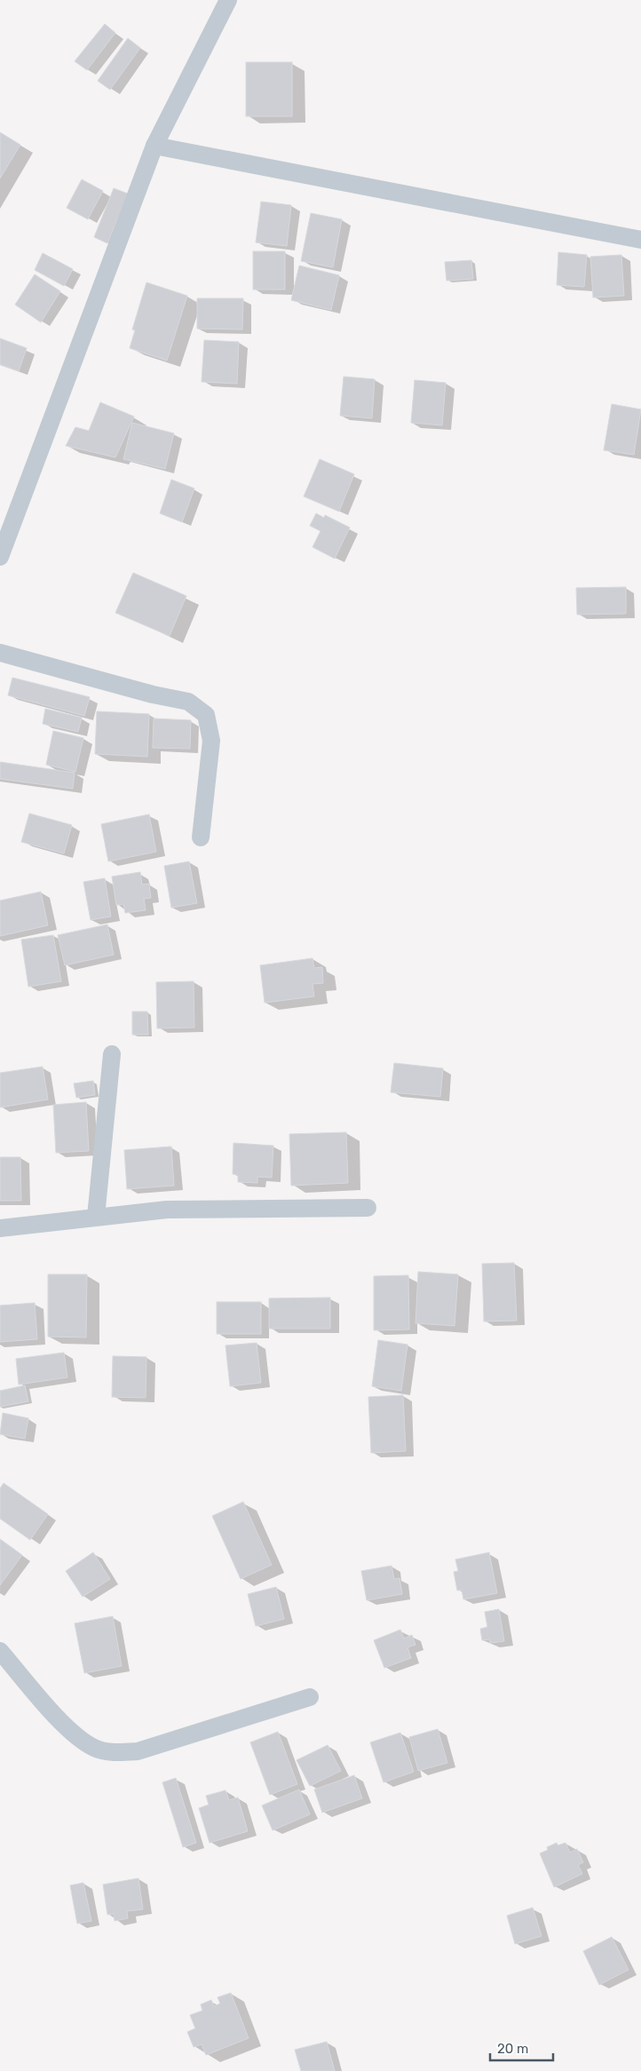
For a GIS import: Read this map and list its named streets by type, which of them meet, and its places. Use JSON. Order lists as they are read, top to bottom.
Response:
{
  "scale_bar": "20 m"
}
